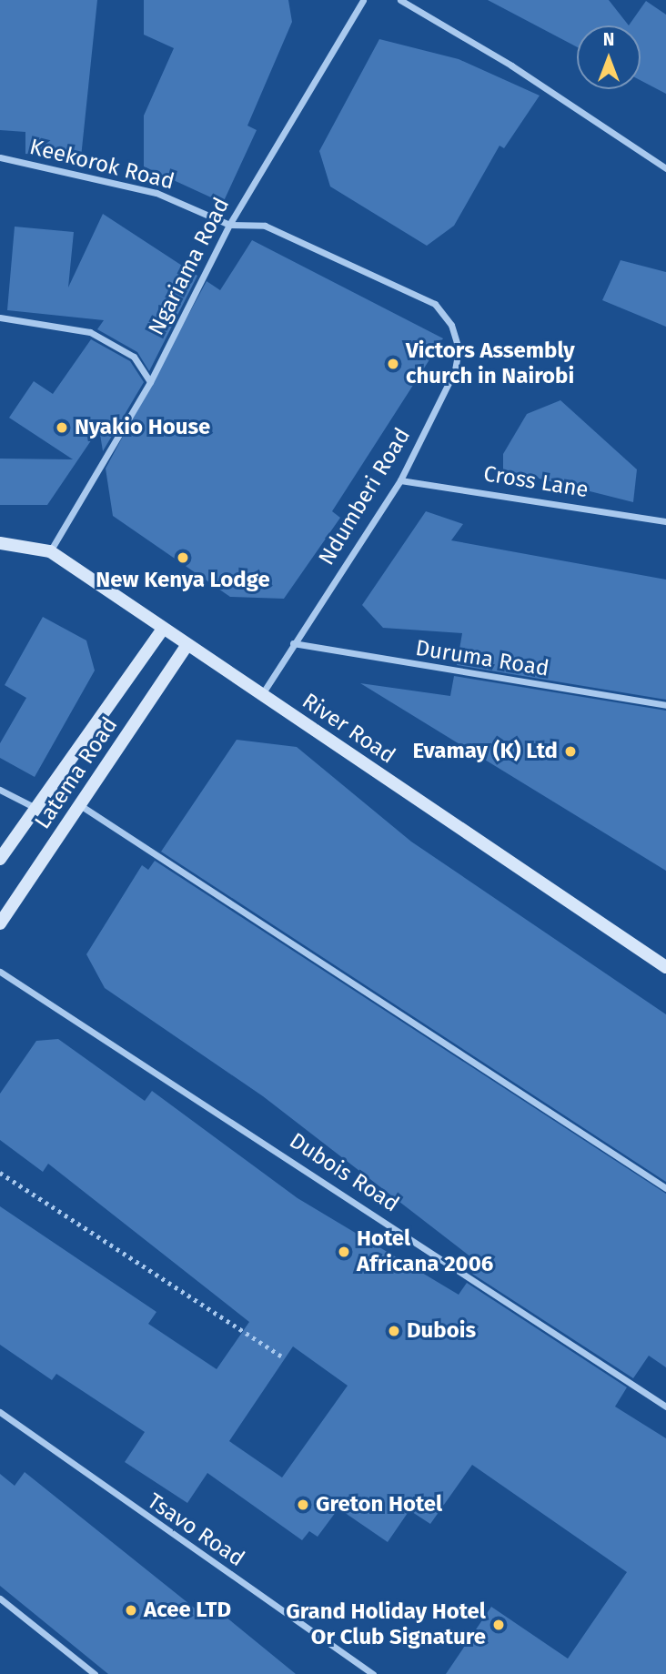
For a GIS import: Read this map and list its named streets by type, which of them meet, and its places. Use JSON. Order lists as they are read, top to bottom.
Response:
{
  "streets": {
    "main road": ["River Road", "Latema Road"],
    "street": [
      "Keekorok Road",
      "Ngariama Road",
      "Cross Lane",
      "Ndumberi Road",
      "Duruma Road",
      "Dubois Road",
      "Tsavo Road"
    ]
  },
  "crossings": [
    ["Keekorok Road", "Ngariama Road"],
    ["Keekorok Road", "Ndumberi Road"],
    ["Ngariama Road", "Ndumberi Road"],
    ["Ngariama Road", "River Road"],
    ["Cross Lane", "Ndumberi Road"],
    ["Ndumberi Road", "Duruma Road"],
    ["Ndumberi Road", "River Road"],
    ["River Road", "Latema Road"]
  ],
  "places": [
    "Victors Assembly church in Nairobi",
    "Nyakio House",
    "New Kenya Lodge",
    "Evamay (K) Ltd",
    "Hotel Africana 2006",
    "Dubois",
    "Greton Hotel",
    "Acee LTD",
    "Grand Holiday Hotel Or Club Signature"
  ],
  "north": "top"
}
